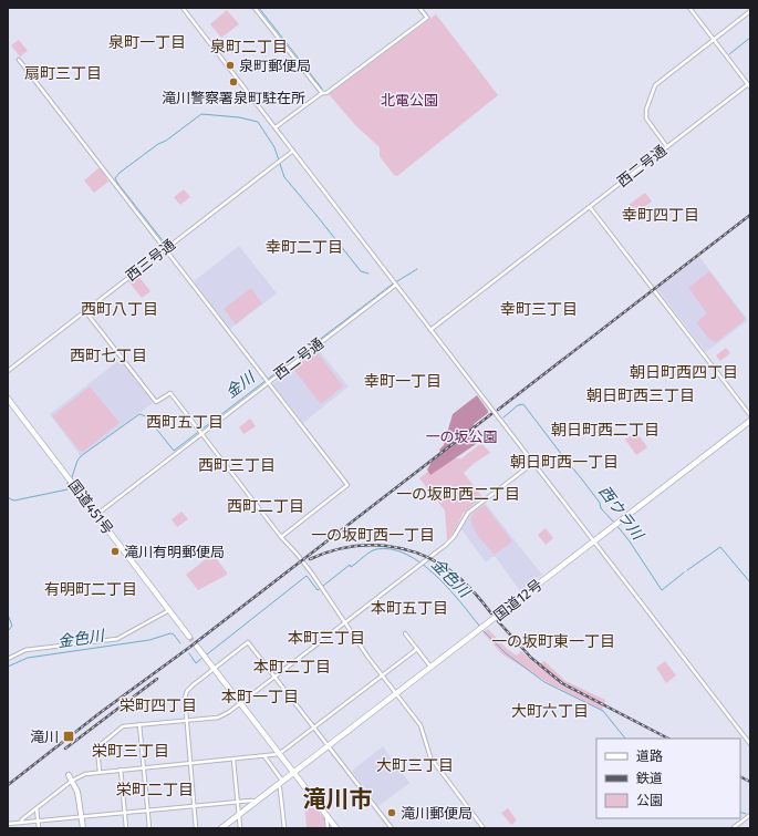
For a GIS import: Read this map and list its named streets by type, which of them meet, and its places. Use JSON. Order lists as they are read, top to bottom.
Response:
{
  "streets": {
    "highway": ["国道451号", "国道12号"],
    "street": ["西二号通", "西三号通"]
  },
  "crossings": [
    ["西二号通", "国道451号"]
  ],
  "districts": [
    "泉町一丁目",
    "泉町二丁目",
    "扇町三丁目",
    "幸町四丁目",
    "幸町二丁目",
    "西町八丁目",
    "幸町三丁目",
    "西町七丁目",
    "朝日町西四丁目",
    "幸町一丁目",
    "朝日町西三丁目",
    "西町五丁目",
    "朝日町西二丁目",
    "朝日町西一丁目",
    "西町三丁目",
    "一の坂町西二丁目",
    "西町二丁目",
    "一の坂町西一丁目",
    "有明町二丁目",
    "本町五丁目",
    "本町三丁目",
    "一の坂町東一丁目",
    "本町二丁目",
    "本町一丁目",
    "栄町四丁目",
    "大町六丁目",
    "栄町三丁目",
    "大町三丁目",
    "栄町二丁目",
    "滝川市"
  ],
  "water": ["金川", "西ウラ川", "金色川"],
  "parks": ["北電公園", "一の坂公園"],
  "places": {
    "other": [
      "泉町郵便局",
      "滝川警察署泉町駐在所",
      "滝川有明郵便局",
      "滝川郵便局"
    ],
    "transit": ["滝川"]
  },
  "legend": ["道路", "鉄道", "公園"]
}
